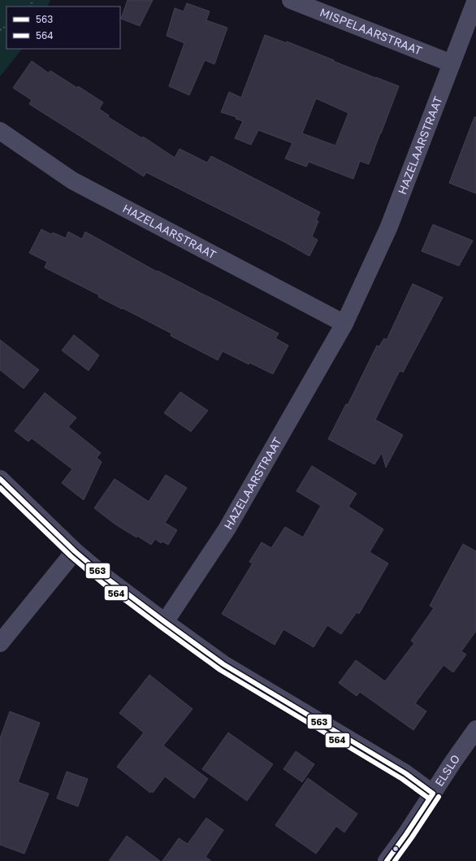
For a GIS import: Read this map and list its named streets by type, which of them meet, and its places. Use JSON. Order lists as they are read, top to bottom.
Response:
{
  "streets": {
    "street": ["MISPELAARSTRAAT", "HAZELAARSTRAAT", "ELSLO"]
  },
  "crossings": [
    ["MISPELAARSTRAAT", "HAZELAARSTRAAT"]
  ],
  "lines": ["transit line 563", "transit line 564"],
  "legend": ["563", "564"]
}
